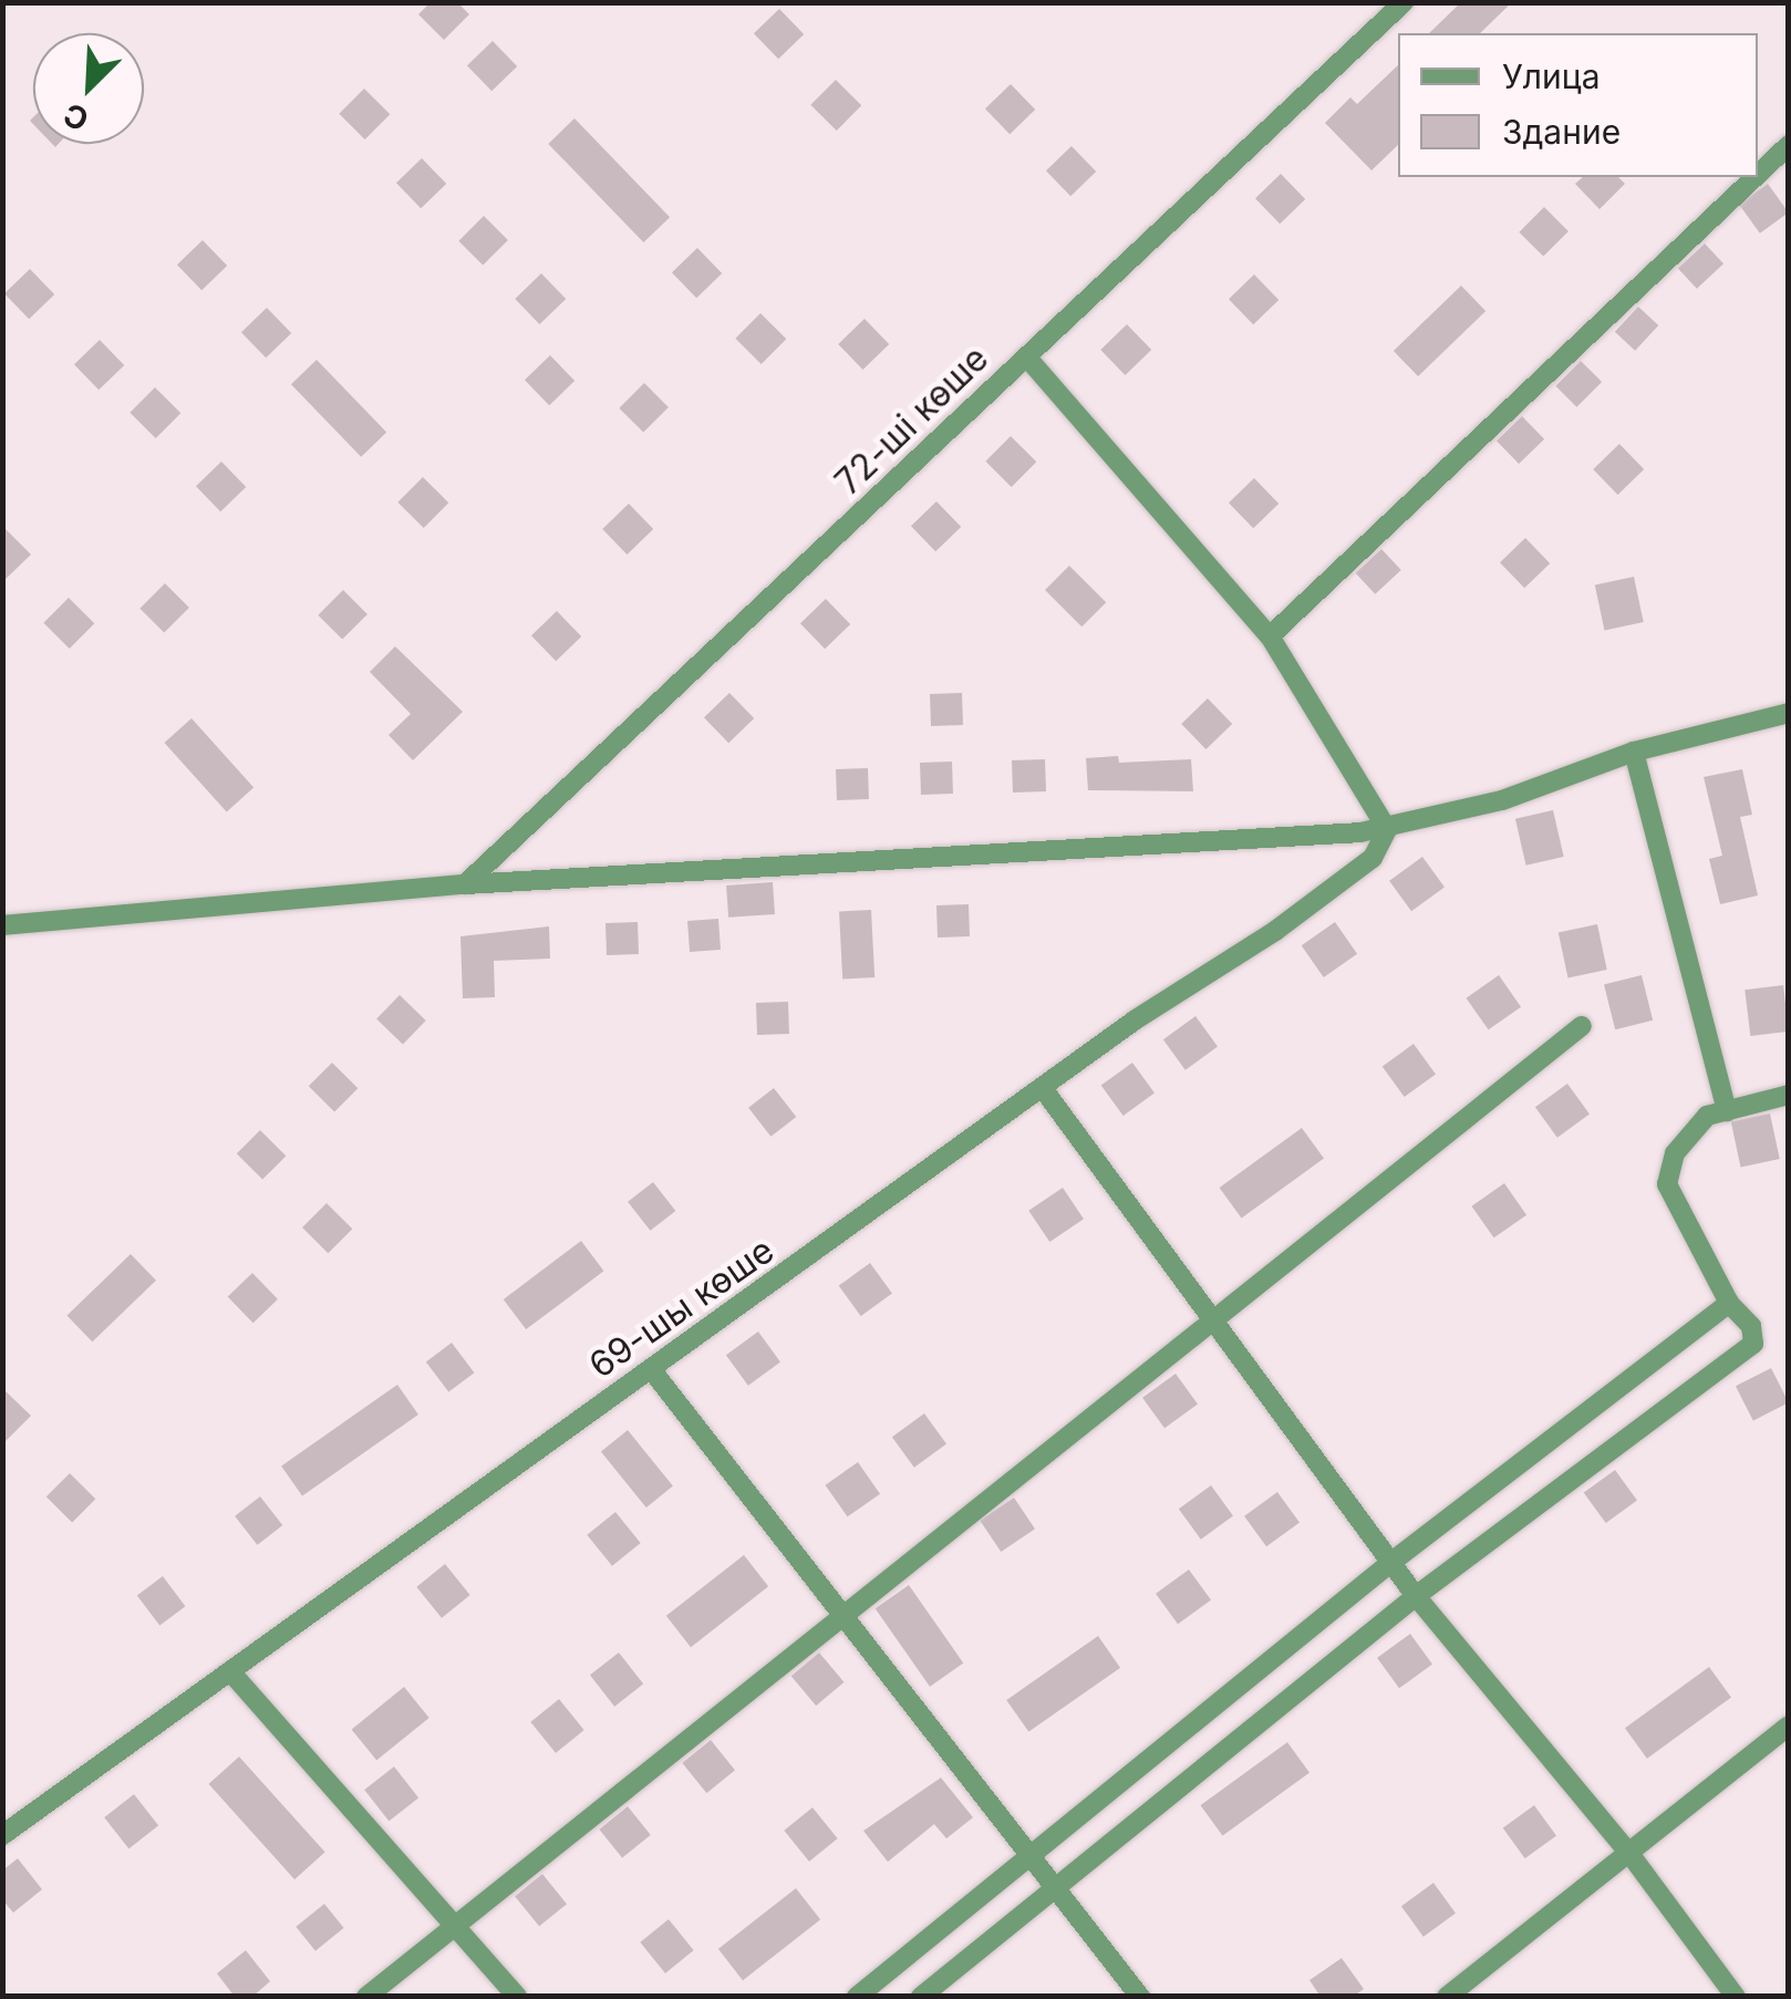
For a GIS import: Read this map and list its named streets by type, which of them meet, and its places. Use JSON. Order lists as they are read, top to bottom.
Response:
{
  "streets": {
    "street": ["72-ші көше", "69-шы көше"]
  },
  "legend": ["Улица", "Здание"],
  "north": "bottom left"
}
